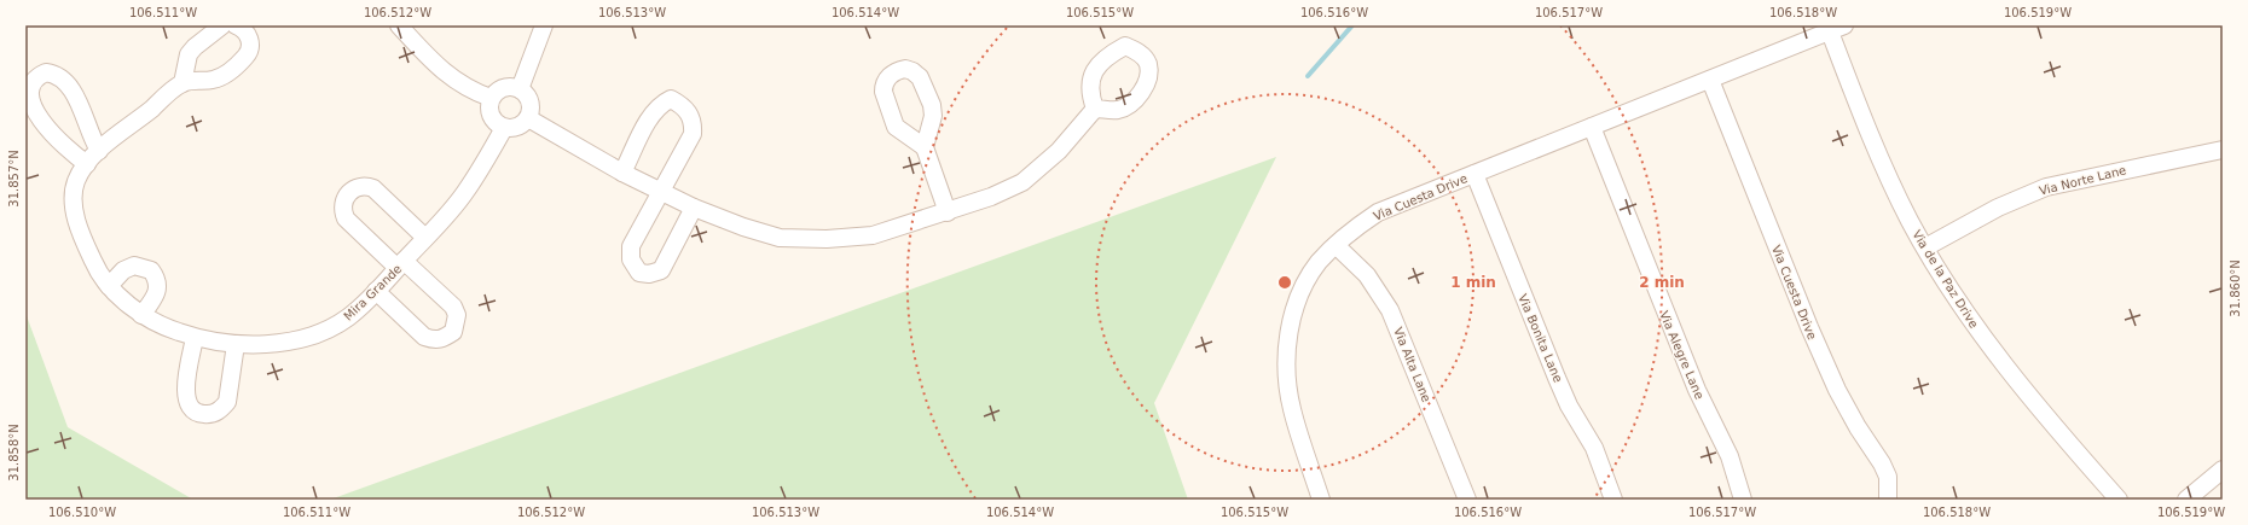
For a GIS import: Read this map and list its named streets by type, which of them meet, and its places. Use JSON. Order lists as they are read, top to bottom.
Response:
{
  "streets": {
    "street": [
      "Via Norte Lane",
      "Via Cuesta Drive",
      "Via de la Paz Drive",
      "Mira Grande",
      "Via Bonita Lane",
      "Via Alegre Lane",
      "Via Alta Lane"
    ]
  },
  "crossings": [
    ["Via Norte Lane", "Via de la Paz Drive"],
    ["Via Cuesta Drive", "Via de la Paz Drive"],
    ["Via Cuesta Drive", "Via Bonita Lane"],
    ["Via Cuesta Drive", "Via Alegre Lane"],
    ["Via Cuesta Drive", "Via Alta Lane"]
  ],
  "coordinates": [
    "106.511°W",
    "106.512°W",
    "106.513°W",
    "106.514°W",
    "106.515°W",
    "106.516°W",
    "106.517°W",
    "106.518°W",
    "106.519°W",
    "31.857°N",
    "31.860°N",
    "31.858°N",
    "106.510°W"
  ],
  "rings": ["1 min", "2 min"]
}
